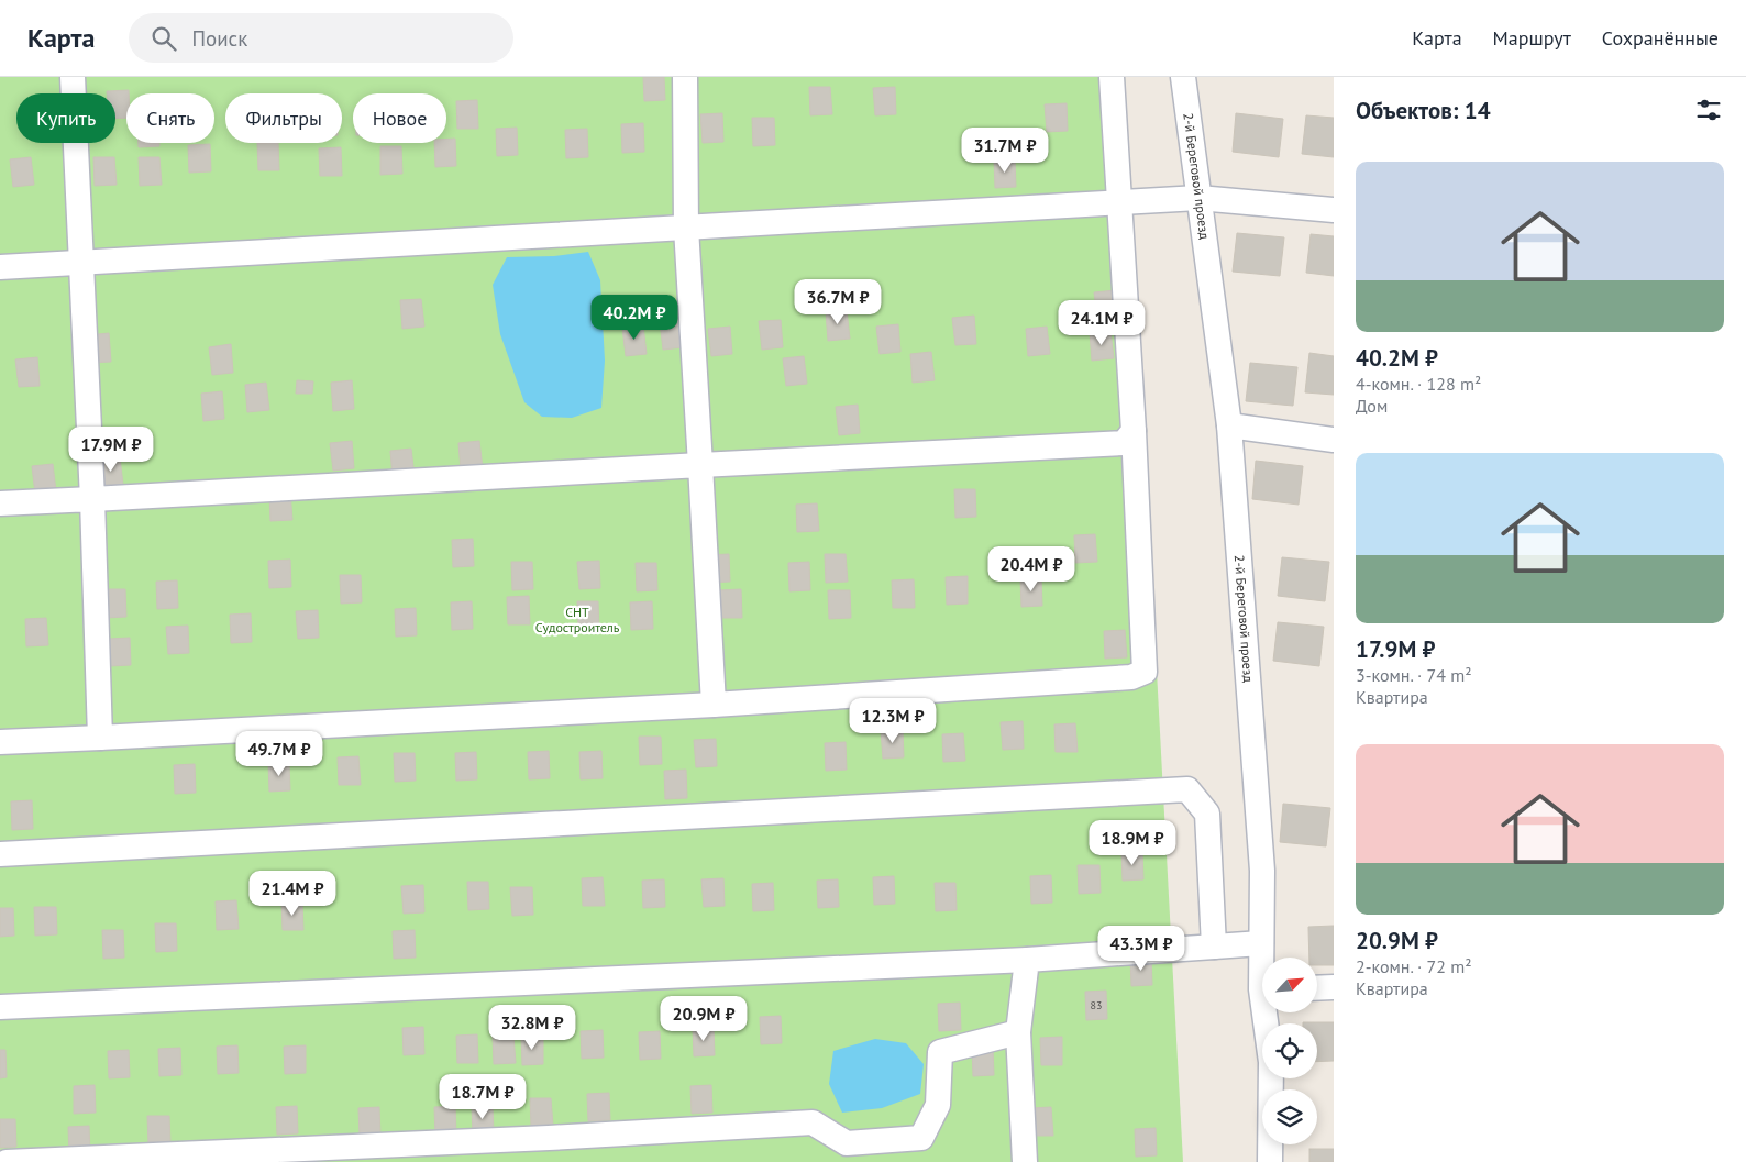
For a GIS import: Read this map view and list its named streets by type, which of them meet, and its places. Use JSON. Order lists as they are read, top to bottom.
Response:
{
  "streets": {
    "street": ["2-й Береговой проезд"]
  },
  "parks": ["СНТ Судостроитель"],
  "house_numbers": ["83"],
  "north": "top right",
  "page": {
    "header": "Карта",
    "search": "Поиск",
    "nav": ["Карта", "Маршрут", "Сохранённые"],
    "heading": "Объектов: 14",
    "chip": [
      "Купить",
      "Снять",
      "Фильтры",
      "Новое"
    ],
    "price": [
      "31.7M ₽",
      "36.7M ₽",
      "40.2M ₽",
      "24.1M ₽",
      "17.9M ₽",
      "20.4M ₽",
      "12.3M ₽",
      "49.7M ₽",
      "18.9M ₽",
      "21.4M ₽",
      "43.3M ₽",
      "20.9M ₽",
      "32.8M ₽",
      "18.7M ₽"
    ],
    "list": [
      {
        "name": "40.2M ₽",
        "note": "4-комн. · 128 m² · Дом"
      },
      {
        "name": "17.9M ₽",
        "note": "3-комн. · 74 m² · Квартира"
      },
      {
        "name": "20.9M ₽",
        "note": "2-комн. · 72 m² · Квартира"
      }
    ]
  }
}
